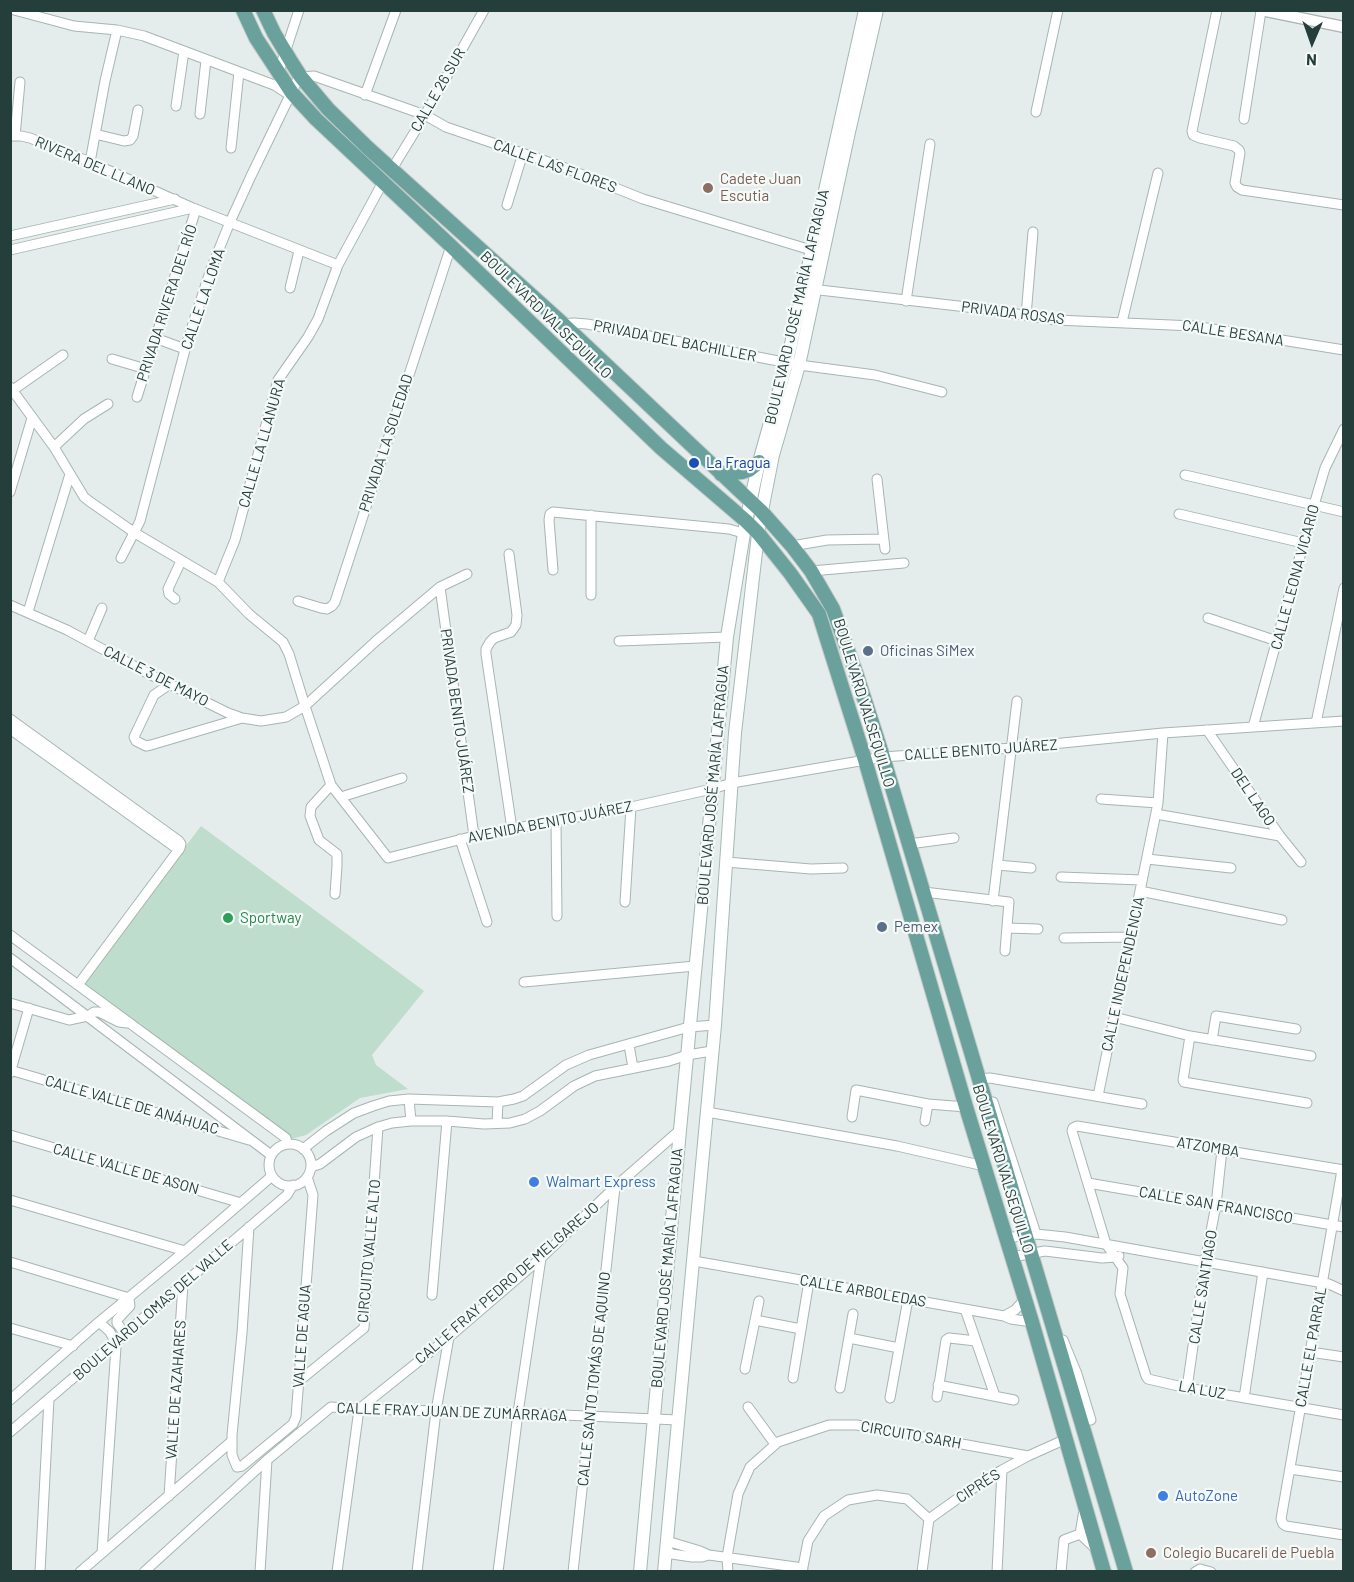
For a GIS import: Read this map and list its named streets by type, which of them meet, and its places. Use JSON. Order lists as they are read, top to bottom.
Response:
{
  "streets": {
    "main road": ["BOULEVARD JOSÉ MARÍA LAFRAGUA", "BOULEVARD VALSEQUILLO"],
    "street": [
      "CALLE 26 SUR",
      "RIVERA DEL LLANO",
      "CALLE LAS FLORES",
      "CALLE LA LOMA",
      "PRIVADA RIVERA DEL RÍO",
      "PRIVADA ROSAS",
      "CALLE BESANA",
      "PRIVADA DEL BACHILLER",
      "CALLE LA LLANURA",
      "PRIVADA LA SOLEDAD",
      "CALLE LEONA VICARIO",
      "CALLE 3 DE MAYO",
      "PRIVADA BENITO JUÁREZ",
      "CALLE BENITO JUÁREZ",
      "DEL LAGO",
      "AVENIDA BENITO JUÁREZ",
      "CALLE INDEPENDENCIA",
      "CALLE VALLE DE ANÁHUAC",
      "ATZOMBA",
      "CALLE VALLE DE ASON",
      "CALLE SAN FRANCISCO",
      "CIRCUITO VALLE ALTO",
      "CALLE FRAY PEDRO DE MELGAREJO",
      "CALLE SANTIAGO",
      "CALLE ARBOLEDAS",
      "BOULEVARD LOMAS DEL VALLE",
      "VALLE DE AGUA",
      "CALLE EL PARRAL",
      "CALLE SANTO TOMÁS DE AQUINO",
      "VALLE DE AZAHARES",
      "LA LUZ",
      "CALLE FRAY JUAN DE ZUMÁRRAGA",
      "CIRCUITO SARH",
      "CIPRÉS"
    ]
  },
  "crossings": [
    ["CALLE 26 SUR", "CALLE LAS FLORES"],
    ["CALLE 26 SUR", "BOULEVARD VALSEQUILLO"],
    ["RIVERA DEL LLANO", "CALLE LA LOMA"],
    ["RIVERA DEL LLANO", "PRIVADA RIVERA DEL RÍO"],
    ["RIVERA DEL LLANO", "CALLE LA LLANURA"],
    ["CALLE LAS FLORES", "CALLE LA LOMA"],
    ["CALLE LAS FLORES", "BOULEVARD JOSÉ MARÍA LAFRAGUA"],
    ["CALLE LAS FLORES", "BOULEVARD VALSEQUILLO"],
    ["CALLE LA LOMA", "BOULEVARD VALSEQUILLO"],
    ["BOULEVARD JOSÉ MARÍA LAFRAGUA", "PRIVADA ROSAS"],
    ["BOULEVARD JOSÉ MARÍA LAFRAGUA", "BOULEVARD VALSEQUILLO"],
    ["BOULEVARD JOSÉ MARÍA LAFRAGUA", "PRIVADA DEL BACHILLER"],
    ["BOULEVARD JOSÉ MARÍA LAFRAGUA", "CALLE BENITO JUÁREZ"],
    ["BOULEVARD JOSÉ MARÍA LAFRAGUA", "AVENIDA BENITO JUÁREZ"],
    ["BOULEVARD JOSÉ MARÍA LAFRAGUA", "CALLE FRAY PEDRO DE MELGAREJO"],
    ["BOULEVARD JOSÉ MARÍA LAFRAGUA", "CALLE ARBOLEDAS"],
    ["BOULEVARD JOSÉ MARÍA LAFRAGUA", "CALLE FRAY JUAN DE ZUMÁRRAGA"],
    ["PRIVADA ROSAS", "CALLE BESANA"],
    ["BOULEVARD VALSEQUILLO", "PRIVADA DEL BACHILLER"],
    ["BOULEVARD VALSEQUILLO", "CALLE LA LLANURA"],
    ["BOULEVARD VALSEQUILLO", "PRIVADA LA SOLEDAD"],
    ["BOULEVARD VALSEQUILLO", "CALLE BENITO JUÁREZ"],
    ["BOULEVARD VALSEQUILLO", "CALLE ARBOLEDAS"],
    ["CALLE LEONA VICARIO", "CALLE BENITO JUÁREZ"],
    ["CALLE 3 DE MAYO", "PRIVADA BENITO JUÁREZ"],
    ["PRIVADA BENITO JUÁREZ", "AVENIDA BENITO JUÁREZ"],
    ["CALLE BENITO JUÁREZ", "DEL LAGO"],
    ["CALLE BENITO JUÁREZ", "AVENIDA BENITO JUÁREZ"],
    ["CALLE BENITO JUÁREZ", "CALLE INDEPENDENCIA"],
    ["ATZOMBA", "CALLE SAN FRANCISCO"],
    ["ATZOMBA", "CALLE SANTIAGO"],
    ["ATZOMBA", "CALLE EL PARRAL"],
    ["CALLE VALLE DE ASON", "BOULEVARD LOMAS DEL VALLE"],
    ["CALLE SAN FRANCISCO", "CALLE SANTIAGO"],
    ["CALLE SAN FRANCISCO", "CALLE EL PARRAL"],
    ["CIRCUITO VALLE ALTO", "VALLE DE AGUA"],
    ["CALLE FRAY PEDRO DE MELGAREJO", "CALLE SANTO TOMÁS DE AQUINO"],
    ["CALLE FRAY PEDRO DE MELGAREJO", "CALLE FRAY JUAN DE ZUMÁRRAGA"],
    ["CALLE SANTIAGO", "LA LUZ"],
    ["BOULEVARD LOMAS DEL VALLE", "VALLE DE AGUA"],
    ["BOULEVARD LOMAS DEL VALLE", "VALLE DE AZAHARES"],
    ["CALLE EL PARRAL", "LA LUZ"],
    ["CALLE SANTO TOMÁS DE AQUINO", "CALLE FRAY JUAN DE ZUMÁRRAGA"],
    ["CIRCUITO SARH", "CIPRÉS"]
  ],
  "places": [
    "Cadete Juan Escutia",
    "La Fragua",
    "Oficinas SiMex",
    "Sportway",
    "Pemex",
    "Walmart Express",
    "AutoZone",
    "Colegio Bucareli de Puebla"
  ],
  "north": "bottom"
}
